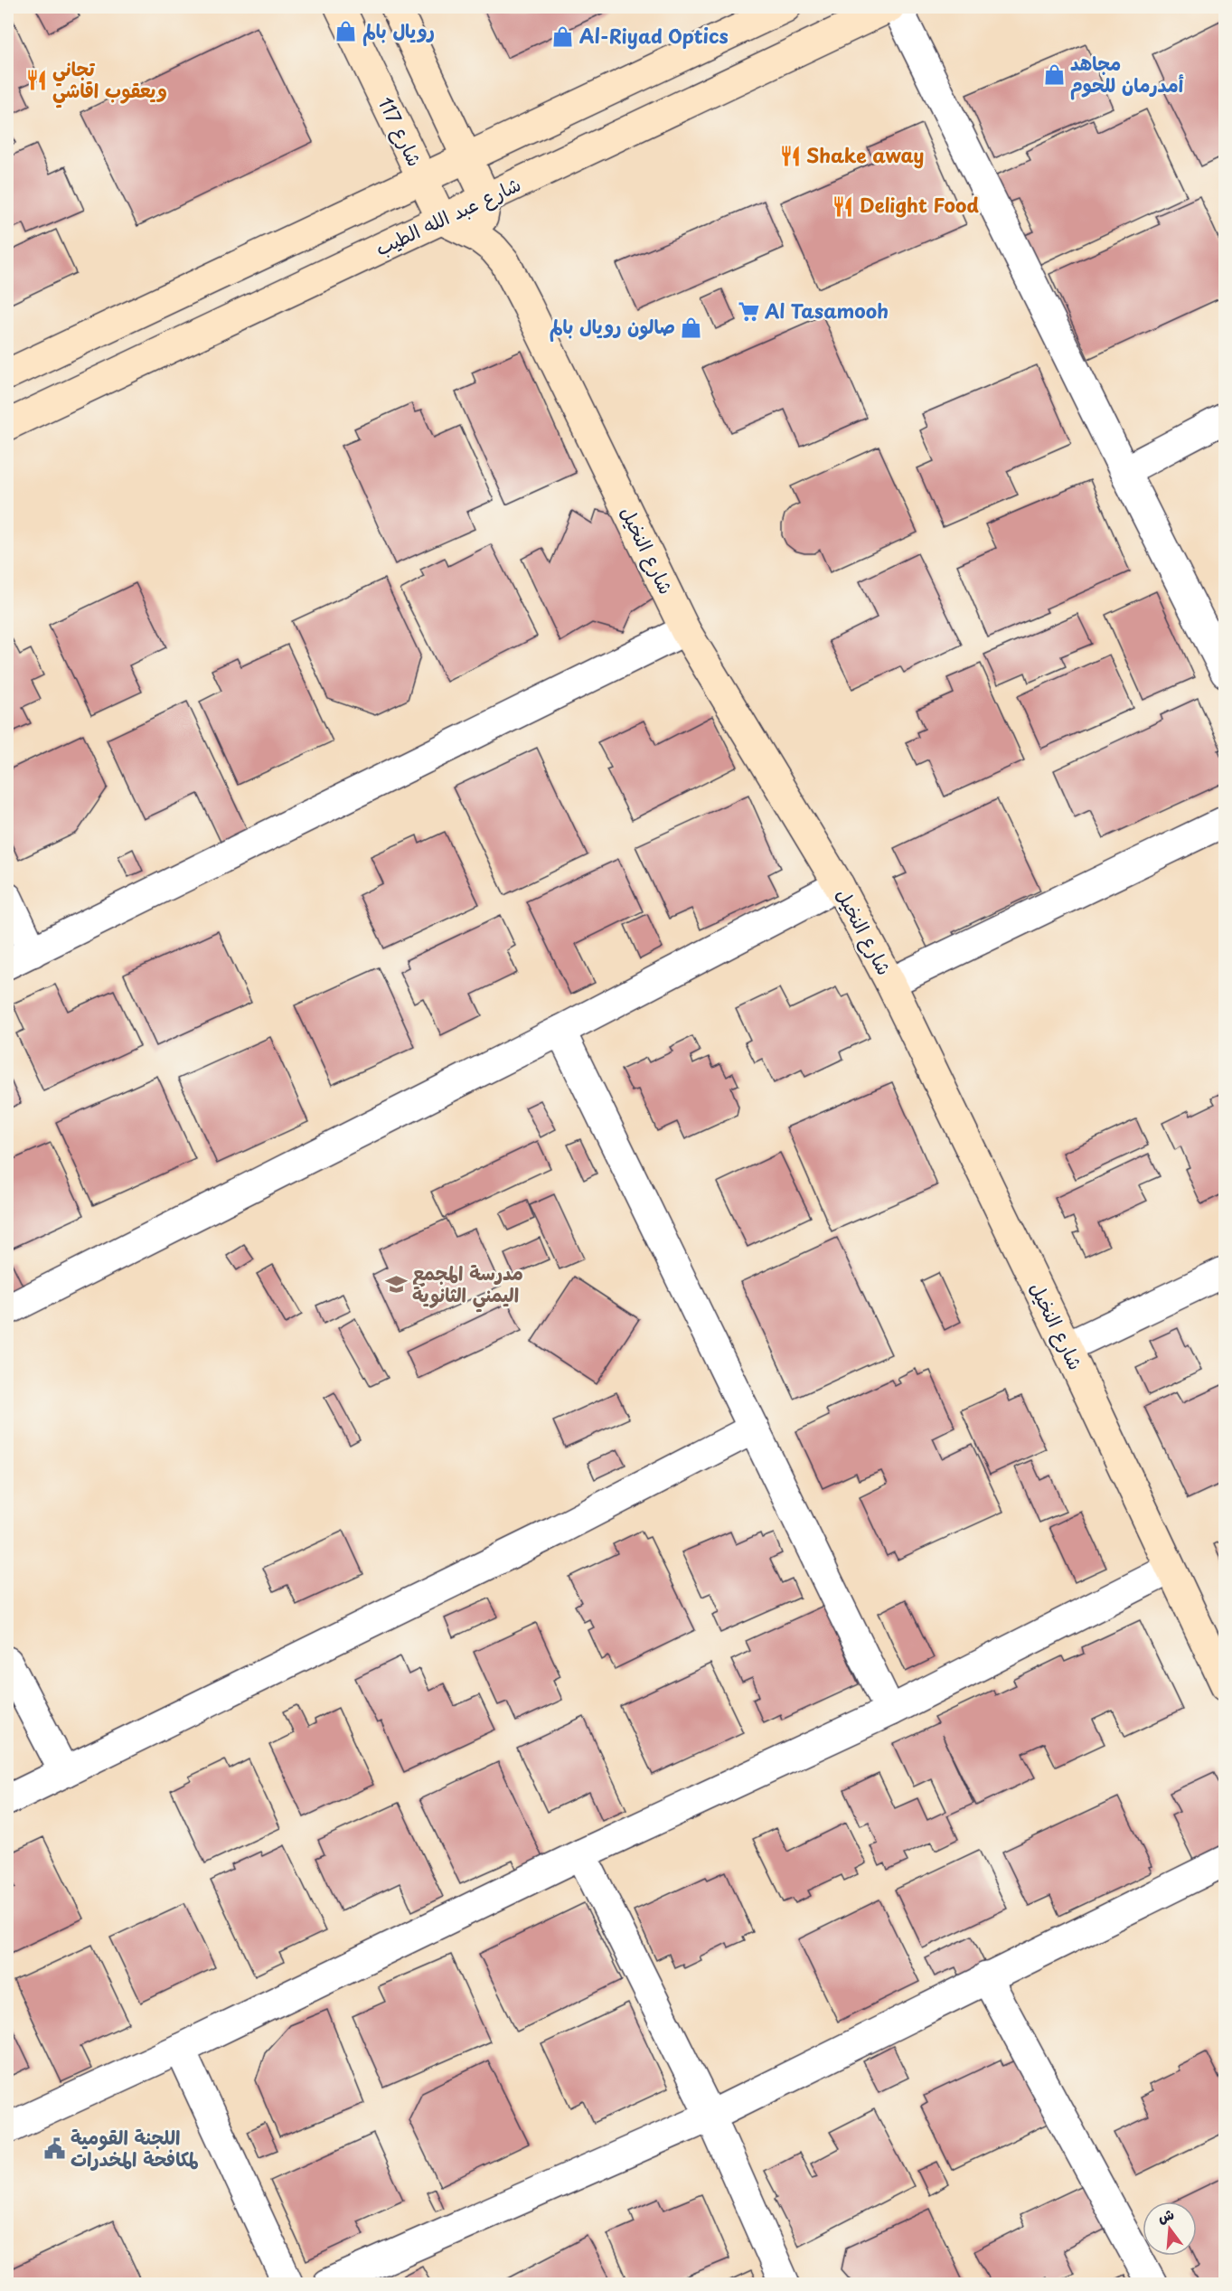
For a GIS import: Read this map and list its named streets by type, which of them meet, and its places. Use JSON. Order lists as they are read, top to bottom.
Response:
{
  "streets": {
    "street": ["شارع 117", "شارع عبد الله الطيب", "شارع النخيل"]
  },
  "crossings": [
    ["شارع 117", "شارع عبد الله الطيب"]
  ],
  "places": {
    "shop": [
      "رويال بالم",
      "Al-Riyad Optics",
      "مجاهد أمدرمان للحوم",
      "صالون رويال بالم"
    ],
    "restaurant": ["تجاني ويعقوب اقاشي", "Shake away", "Delight Food"],
    "supermarket": ["Al Tasamooh"],
    "school or university": ["مدرسة المجمع اليمني الثانوية"],
    "public building": ["اللجنة القومية لمكافحة المخدرات"]
  },
  "north": "top"
}
